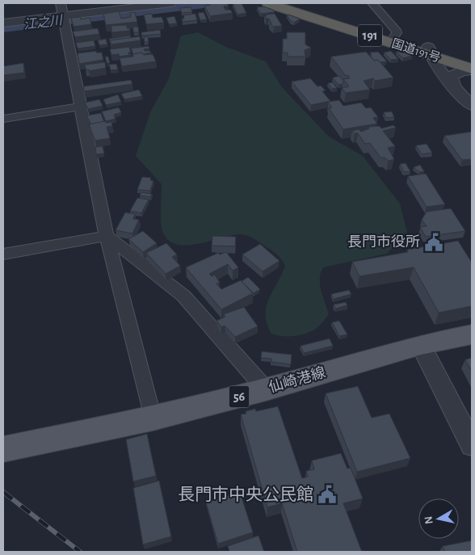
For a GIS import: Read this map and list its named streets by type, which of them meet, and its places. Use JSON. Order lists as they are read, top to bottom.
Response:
{
  "streets": {
    "highway": ["191", "国道191号"],
    "main road": ["仙崎港線", "56"]
  },
  "water": ["江之川"],
  "places": {
    "public building": ["長門市役所", "長門市中央公民館"]
  },
  "north": "left"
}
